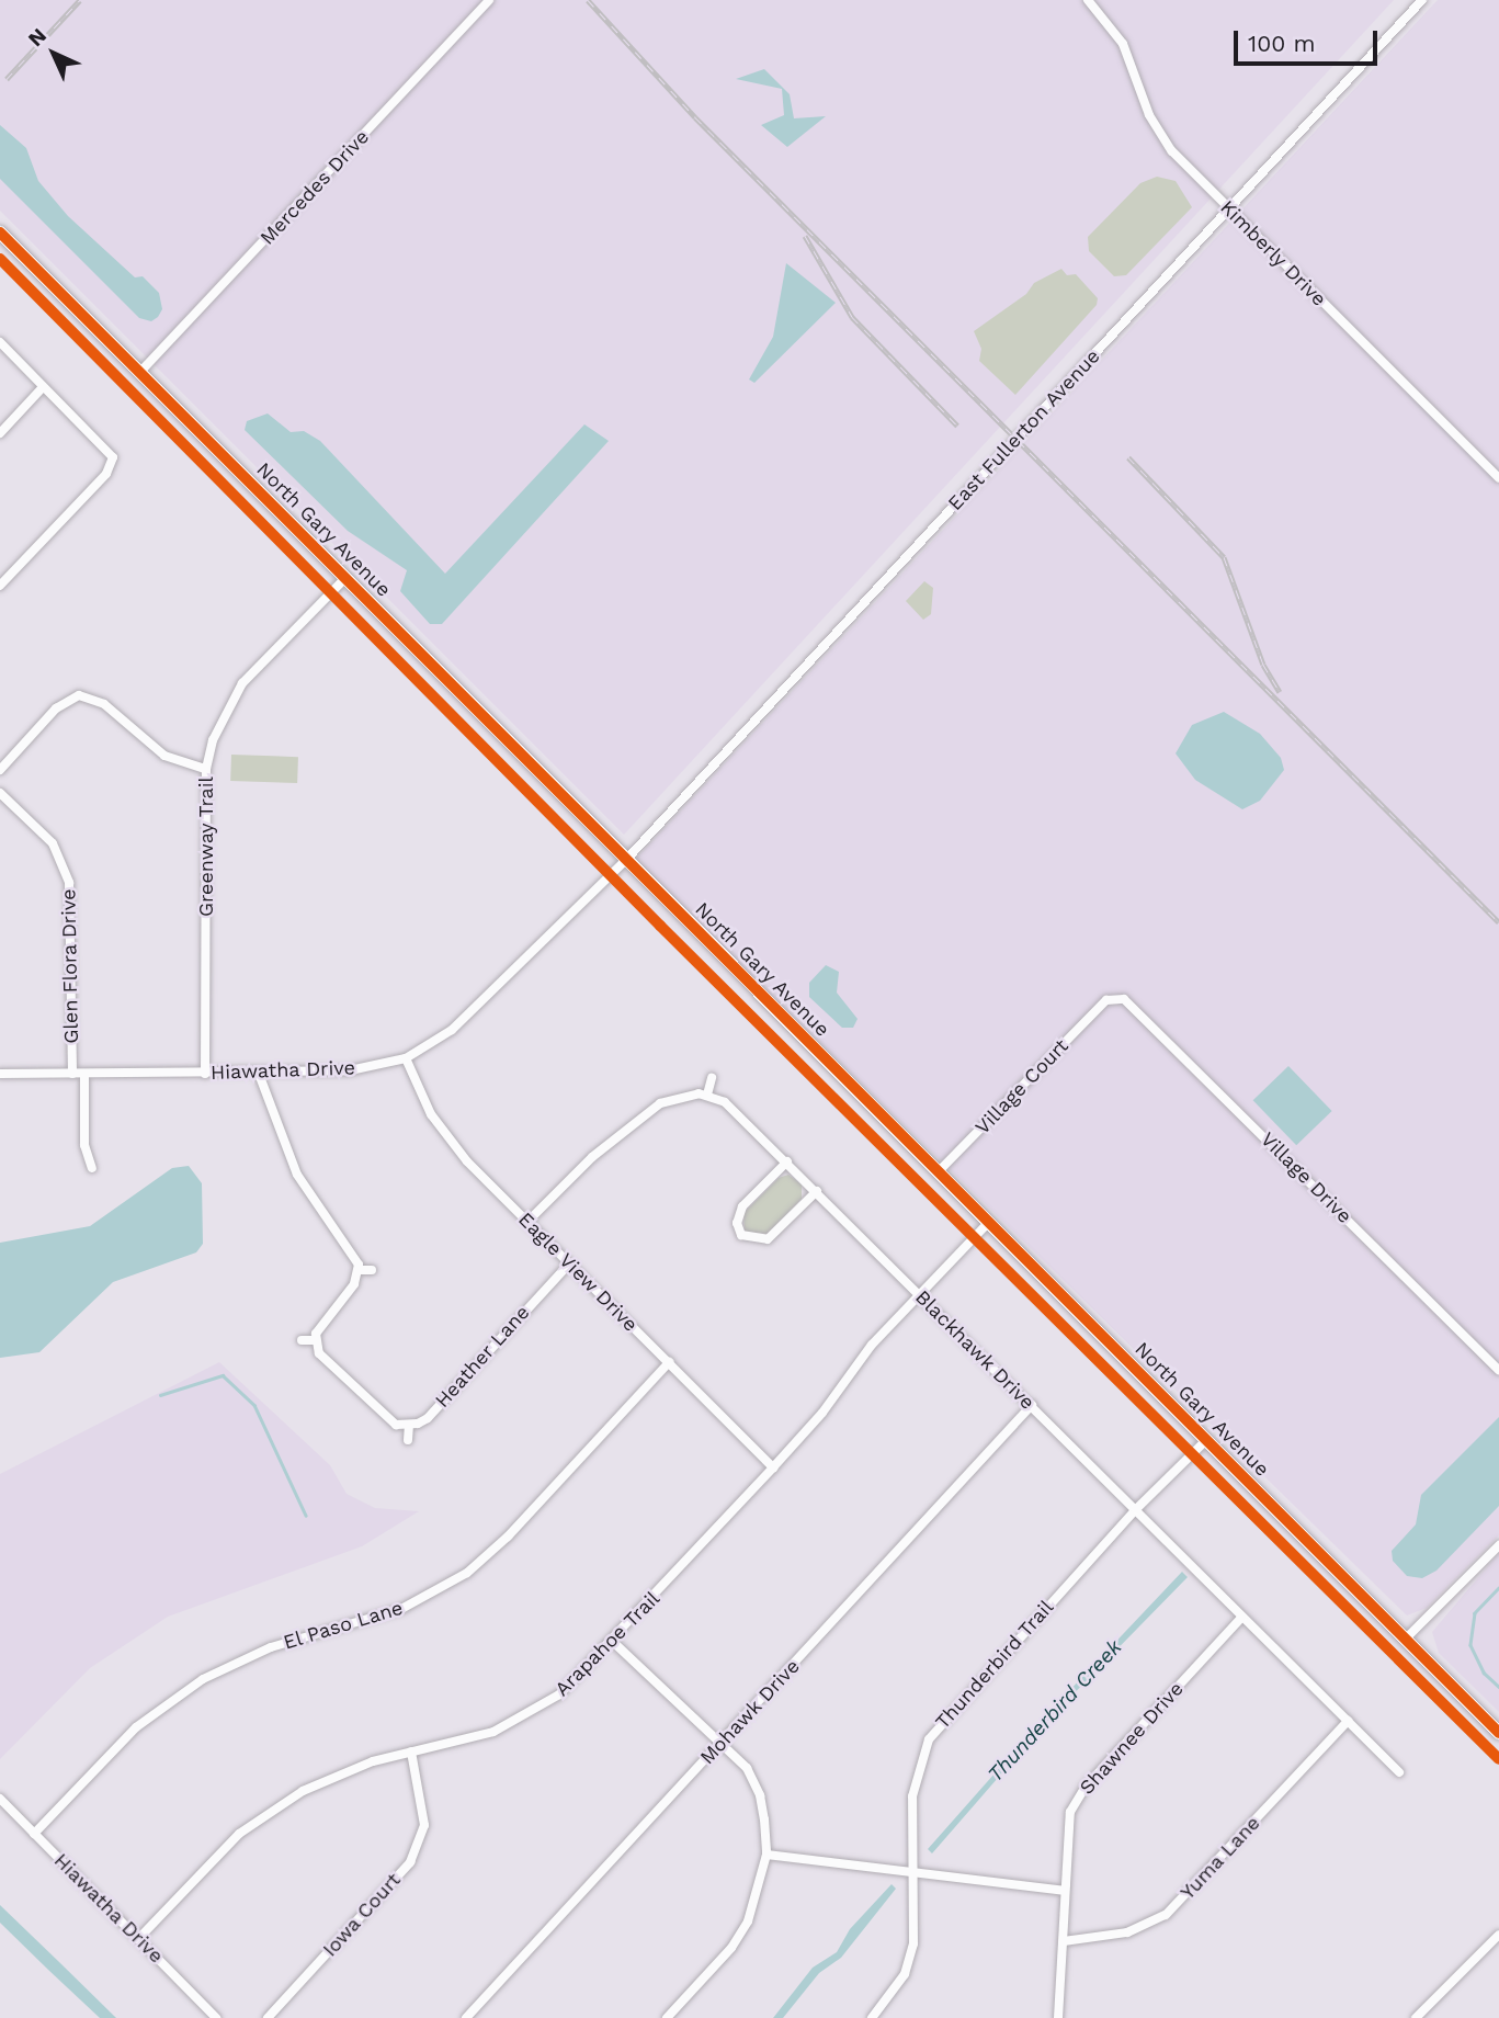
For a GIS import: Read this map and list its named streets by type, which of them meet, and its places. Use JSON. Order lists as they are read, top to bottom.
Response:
{
  "streets": {
    "street": [
      "Mercedes Drive",
      "Kimberly Drive",
      "East Fullerton Avenue",
      "North Gary Avenue",
      "Greenway Trail",
      "Glen Flora Drive",
      "Hiawatha Drive",
      "Village Court",
      "Village Drive",
      "Eagle View Drive",
      "Blackhawk Drive",
      "Heather Lane",
      "El Paso Lane",
      "Arapahoe Trail",
      "Thunderbird Trail",
      "Mohawk Drive",
      "Shawnee Drive",
      "Yuma Lane",
      "Iowa Court"
    ]
  },
  "crossings": [
    ["Mercedes Drive", "North Gary Avenue"],
    ["Kimberly Drive", "East Fullerton Avenue"],
    ["East Fullerton Avenue", "North Gary Avenue"],
    ["East Fullerton Avenue", "Hiawatha Drive"],
    ["North Gary Avenue", "Greenway Trail"],
    ["North Gary Avenue", "Hiawatha Drive"],
    ["North Gary Avenue", "Village Court"],
    ["North Gary Avenue", "Arapahoe Trail"],
    ["North Gary Avenue", "Thunderbird Trail"],
    ["Greenway Trail", "Hiawatha Drive"],
    ["Glen Flora Drive", "Hiawatha Drive"],
    ["Hiawatha Drive", "Eagle View Drive"],
    ["Hiawatha Drive", "El Paso Lane"],
    ["Hiawatha Drive", "Arapahoe Trail"],
    ["Village Court", "Village Drive"],
    ["Eagle View Drive", "Heather Lane"],
    ["Eagle View Drive", "El Paso Lane"],
    ["Eagle View Drive", "Arapahoe Trail"],
    ["Blackhawk Drive", "Arapahoe Trail"],
    ["Blackhawk Drive", "Thunderbird Trail"],
    ["Blackhawk Drive", "Mohawk Drive"],
    ["Blackhawk Drive", "Shawnee Drive"],
    ["Blackhawk Drive", "Yuma Lane"],
    ["Arapahoe Trail", "Iowa Court"],
    ["Shawnee Drive", "Yuma Lane"]
  ],
  "water": ["Thunderbird Creek"],
  "scale_bar": "100 m",
  "north": "top left"
}
